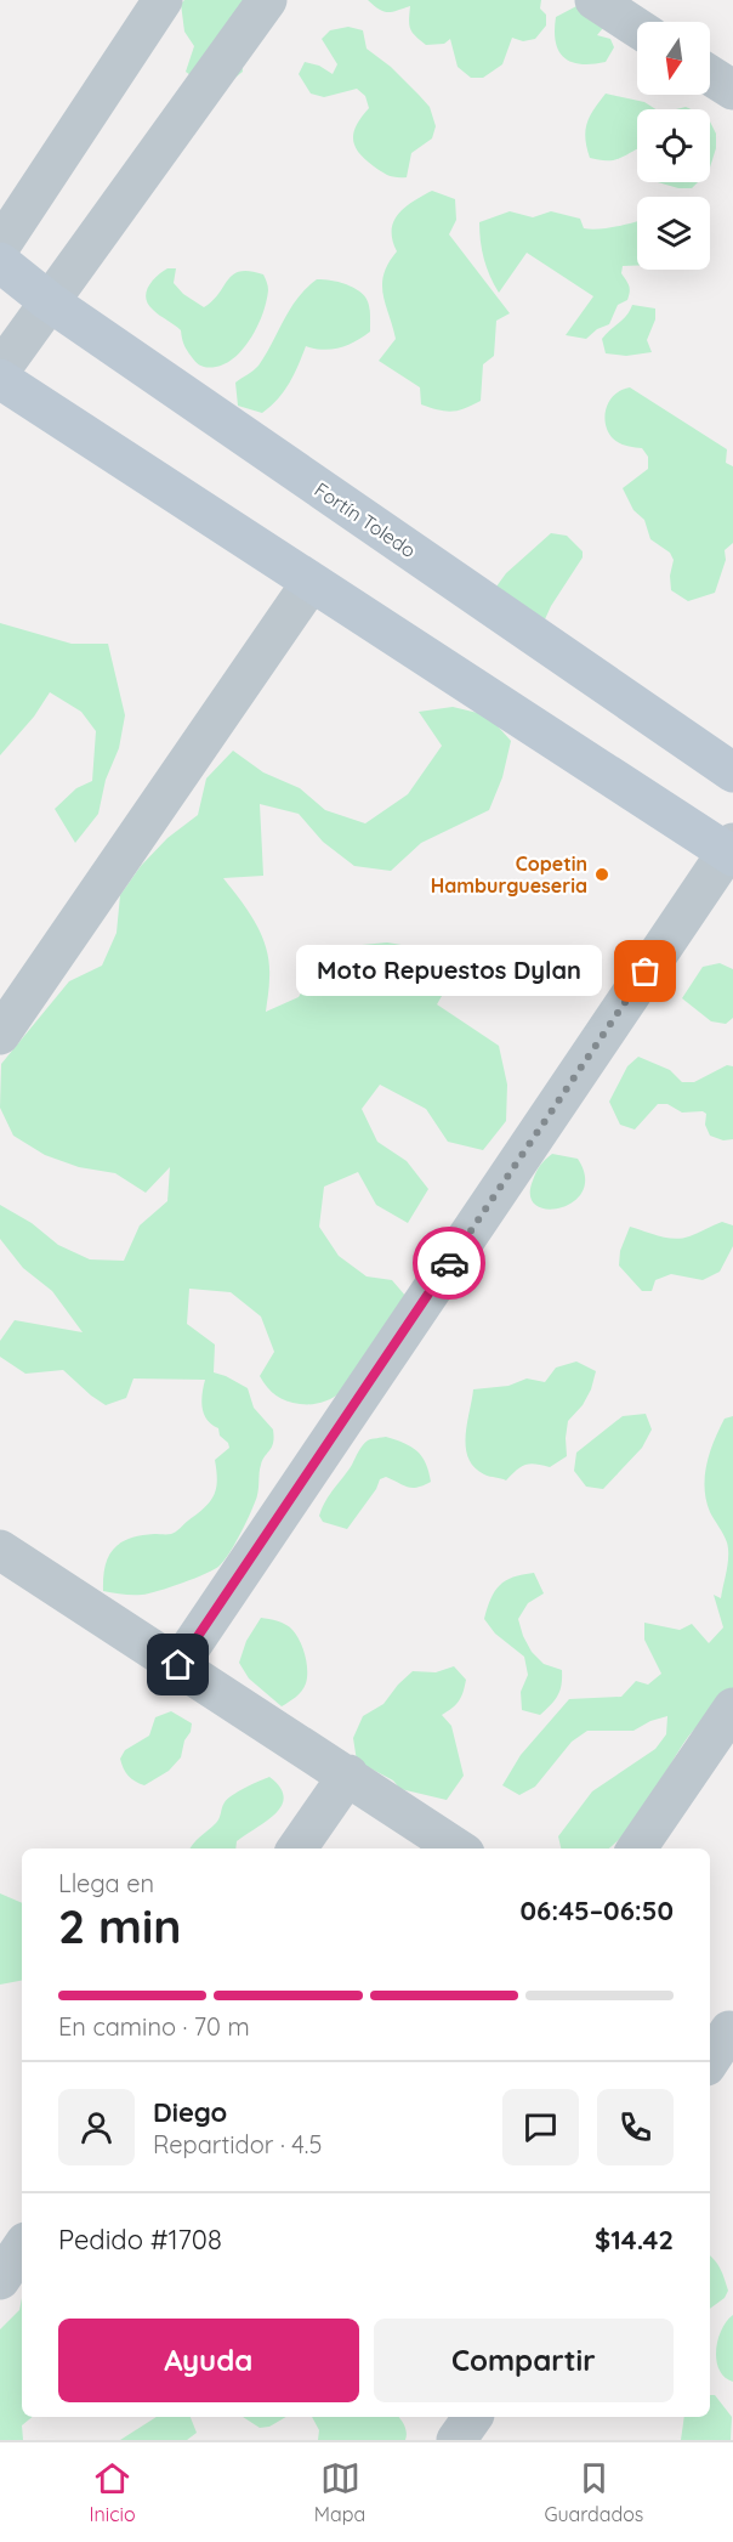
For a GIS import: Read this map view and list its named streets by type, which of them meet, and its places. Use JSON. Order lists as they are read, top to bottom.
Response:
{
  "streets": {
    "street": ["Fortín Toledo"]
  },
  "places": ["Copetin Hamburgueseria", "Moto Repuestos Dylan"],
  "north": "bottom",
  "page": {
    "bubble": "Moto Repuestos Dylan",
    "heading": ["2 min", "Llega en", "06:45–06:50"],
    "panel": [
      "Diego",
      "Repartidor · 4.5",
      "Pedido #1708",
      "$14.42"
    ],
    "bar": "En camino · 70 m",
    "buttons": ["Ayuda", "Compartir"],
    "tabs": ["Inicio", "Mapa", "Guardados"]
  }
}
